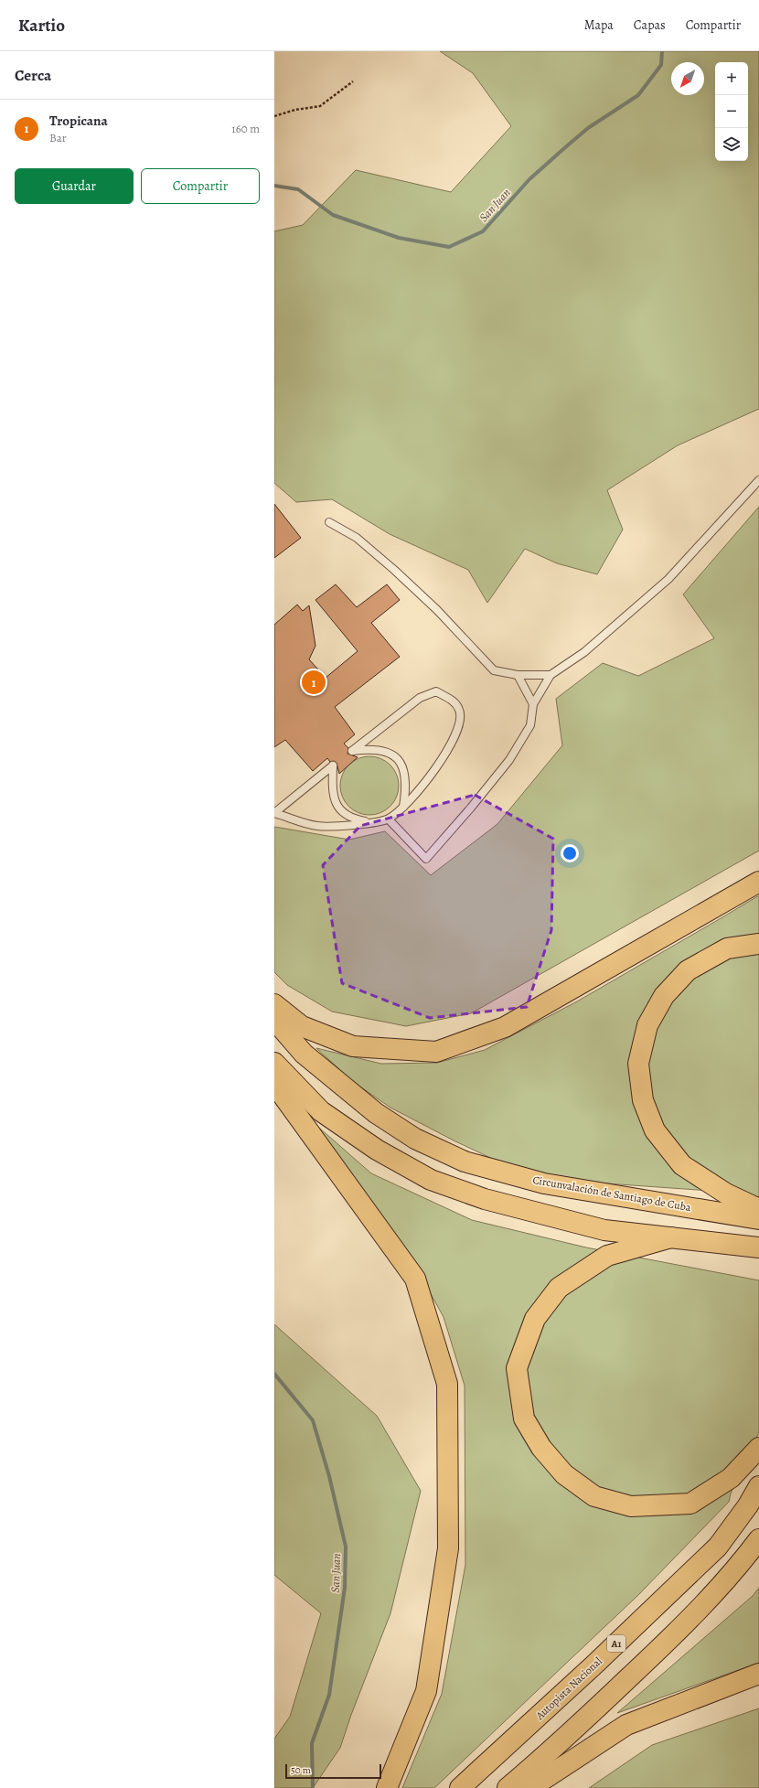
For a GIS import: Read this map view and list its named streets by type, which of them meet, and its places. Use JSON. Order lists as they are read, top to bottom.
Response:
{
  "streets": {
    "highway": ["Circunvalación de Santiago de Cuba", "A1", "Autopista Nacional"]
  },
  "water": ["San Juan"],
  "scale_bar": "50 m",
  "north": "bottom left",
  "page": {
    "header": "Kartio",
    "nav": ["Mapa", "Capas", "Compartir"],
    "heading": "Cerca",
    "map_buttons": ["+", "−"],
    "list": [
      {
        "mark": "1",
        "name": "Tropicana",
        "note": "Bar",
        "value": "160 m"
      }
    ],
    "buttons": ["Guardar", "Compartir"],
    "pins": "1",
    "scale": "50 m"
  }
}
